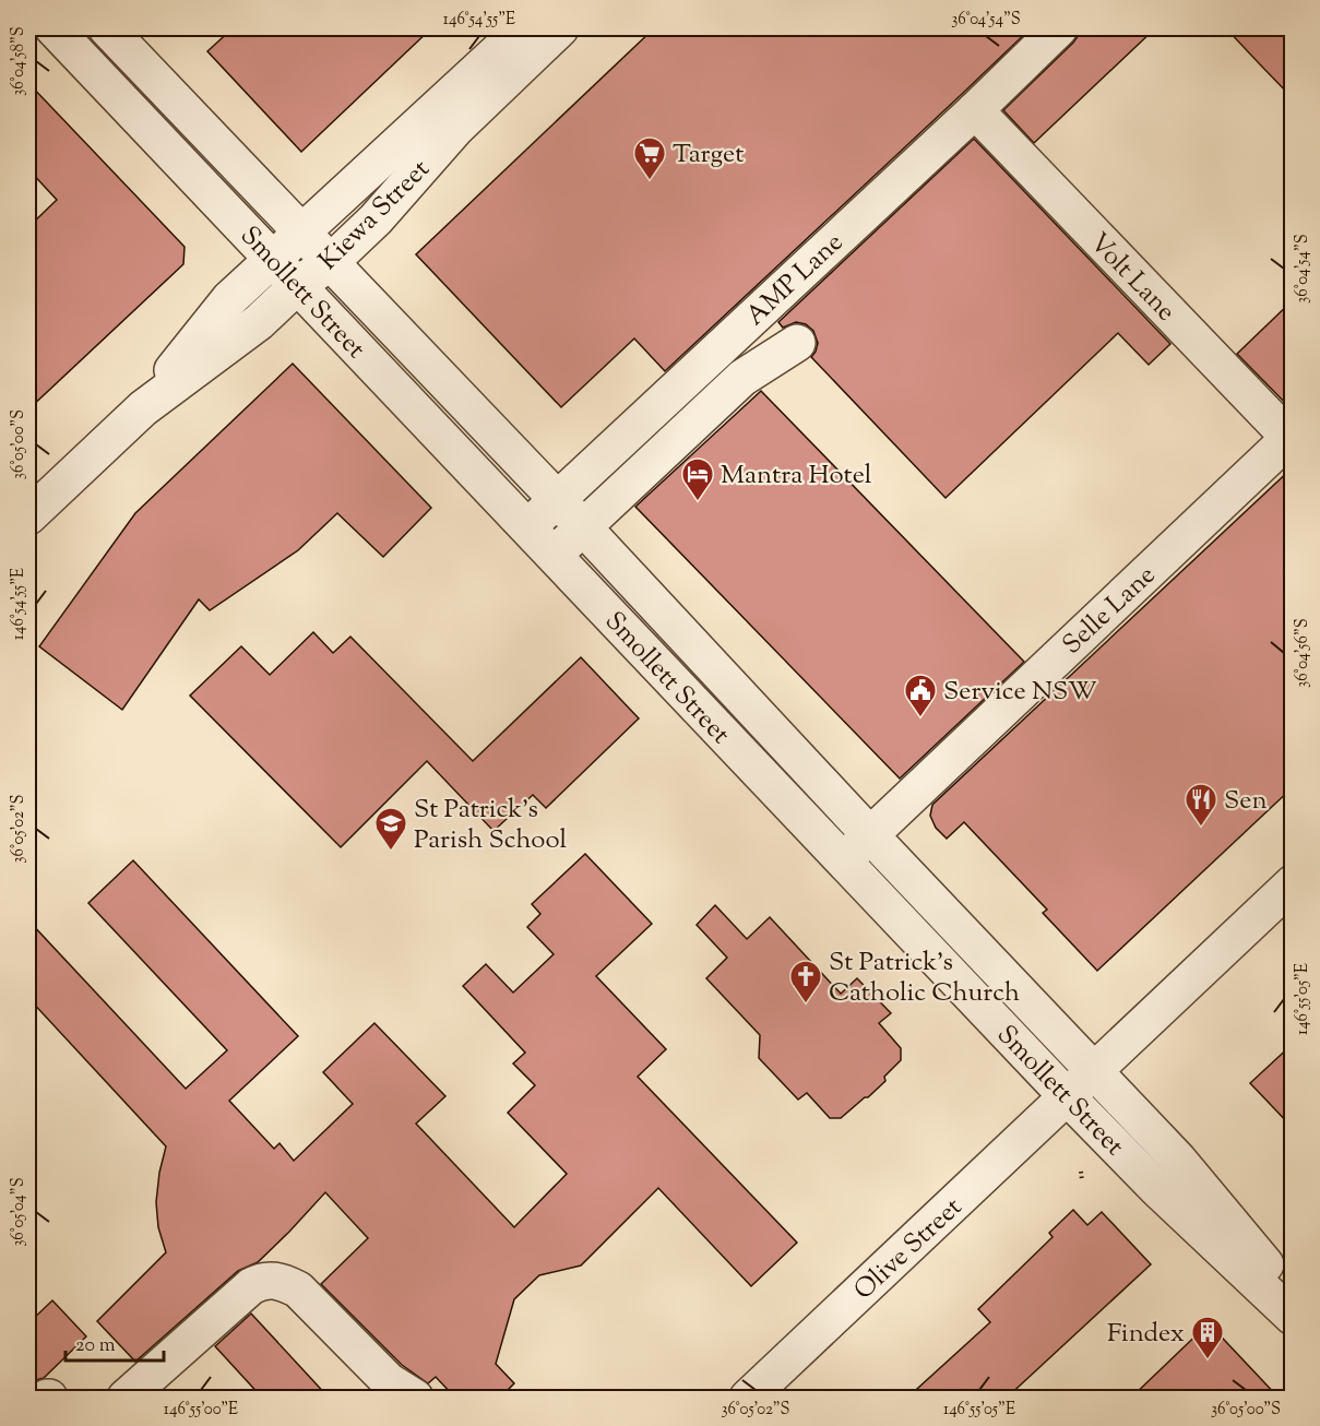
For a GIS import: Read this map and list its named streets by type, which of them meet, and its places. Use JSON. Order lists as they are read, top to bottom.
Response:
{
  "streets": {
    "street": [
      "Kiewa Street",
      "Volt Lane",
      "AMP Lane",
      "Smollett Street",
      "Selle Lane",
      "Olive Street"
    ]
  },
  "crossings": [
    ["Kiewa Street", "Smollett Street"],
    ["Volt Lane", "AMP Lane"],
    ["Volt Lane", "Selle Lane"],
    ["AMP Lane", "Smollett Street"],
    ["Smollett Street", "Selle Lane"],
    ["Smollett Street", "Olive Street"]
  ],
  "places": {
    "supermarket": ["Target"],
    "hotel": ["Mantra Hotel"],
    "public building": ["Service NSW"],
    "restaurant": ["Sen"],
    "school or university": ["St Patrick's Parish School"],
    "church": ["St Patrick's Catholic Church"],
    "building": ["Findex"]
  },
  "scale_bar": "20 m",
  "coordinates": [
    "146°54'55\"E",
    "36°04'54\"S",
    "36°04'58\"S",
    "36°05'00\"S",
    "36°04'56\"S",
    "36°05'02\"S",
    "146°55'05\"E",
    "36°05'04\"S",
    "146°55'00\"E"
  ]
}
